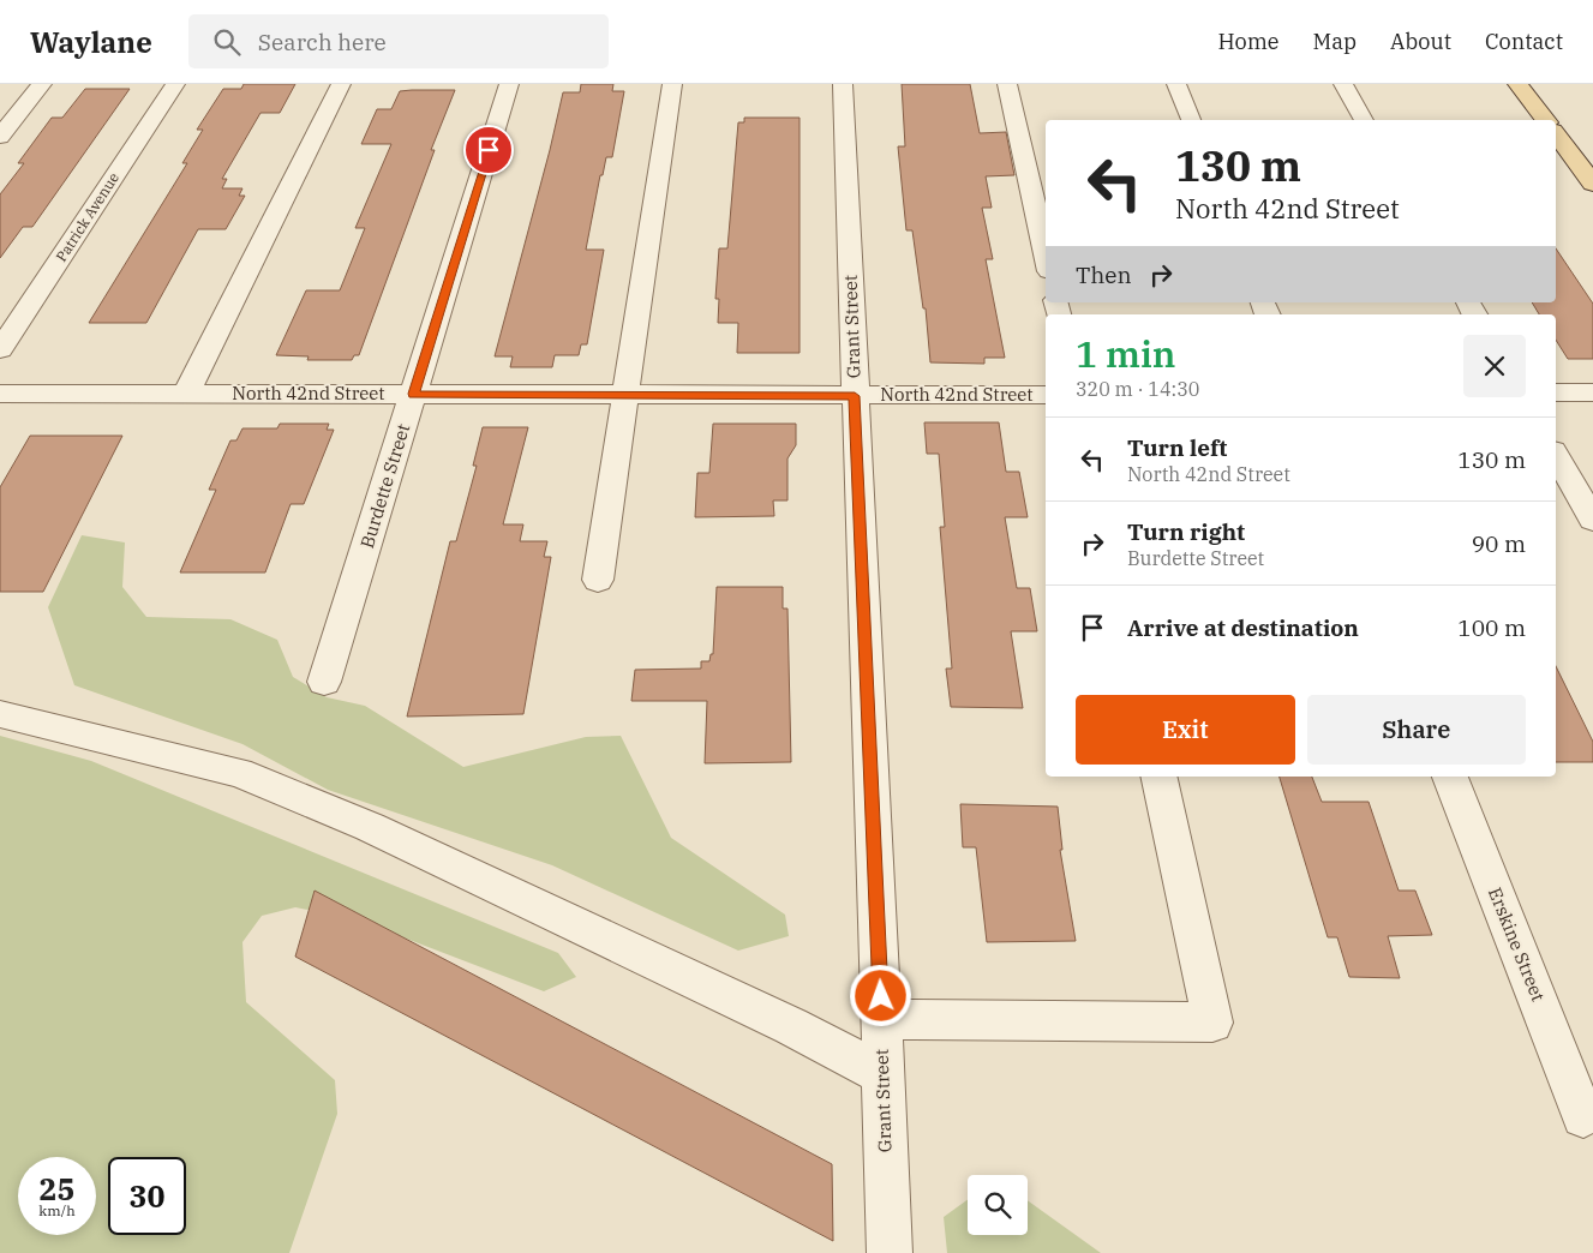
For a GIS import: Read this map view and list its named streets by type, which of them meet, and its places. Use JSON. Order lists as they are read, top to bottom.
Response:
{
  "streets": {
    "street": [
      "Patrick Avenue",
      "Grant Street",
      "North 42nd Street",
      "Burdette Street",
      "Erskine Street"
    ]
  },
  "crossings": [
    ["Grant Street", "North 42nd Street"],
    ["North 42nd Street", "Burdette Street"]
  ],
  "page": {
    "header": "Waylane",
    "search": "Search here",
    "nav": [
      "Home",
      "Map",
      "About",
      "Contact"
    ],
    "turn": ["130 m", "North 42nd Street"],
    "then": "Then",
    "heading": ["1 min", "320 m · 14:30"],
    "list": [
      {
        "name": "Turn left",
        "note": "North 42nd Street",
        "value": "130 m"
      },
      {
        "name": "Turn right",
        "note": "Burdette Street",
        "value": "90 m"
      },
      {
        "name": "Arrive at destination",
        "value": "100 m"
      }
    ],
    "buttons": ["Exit", "Share"],
    "speed": "25 km/h",
    "limit": "30"
  }
}
